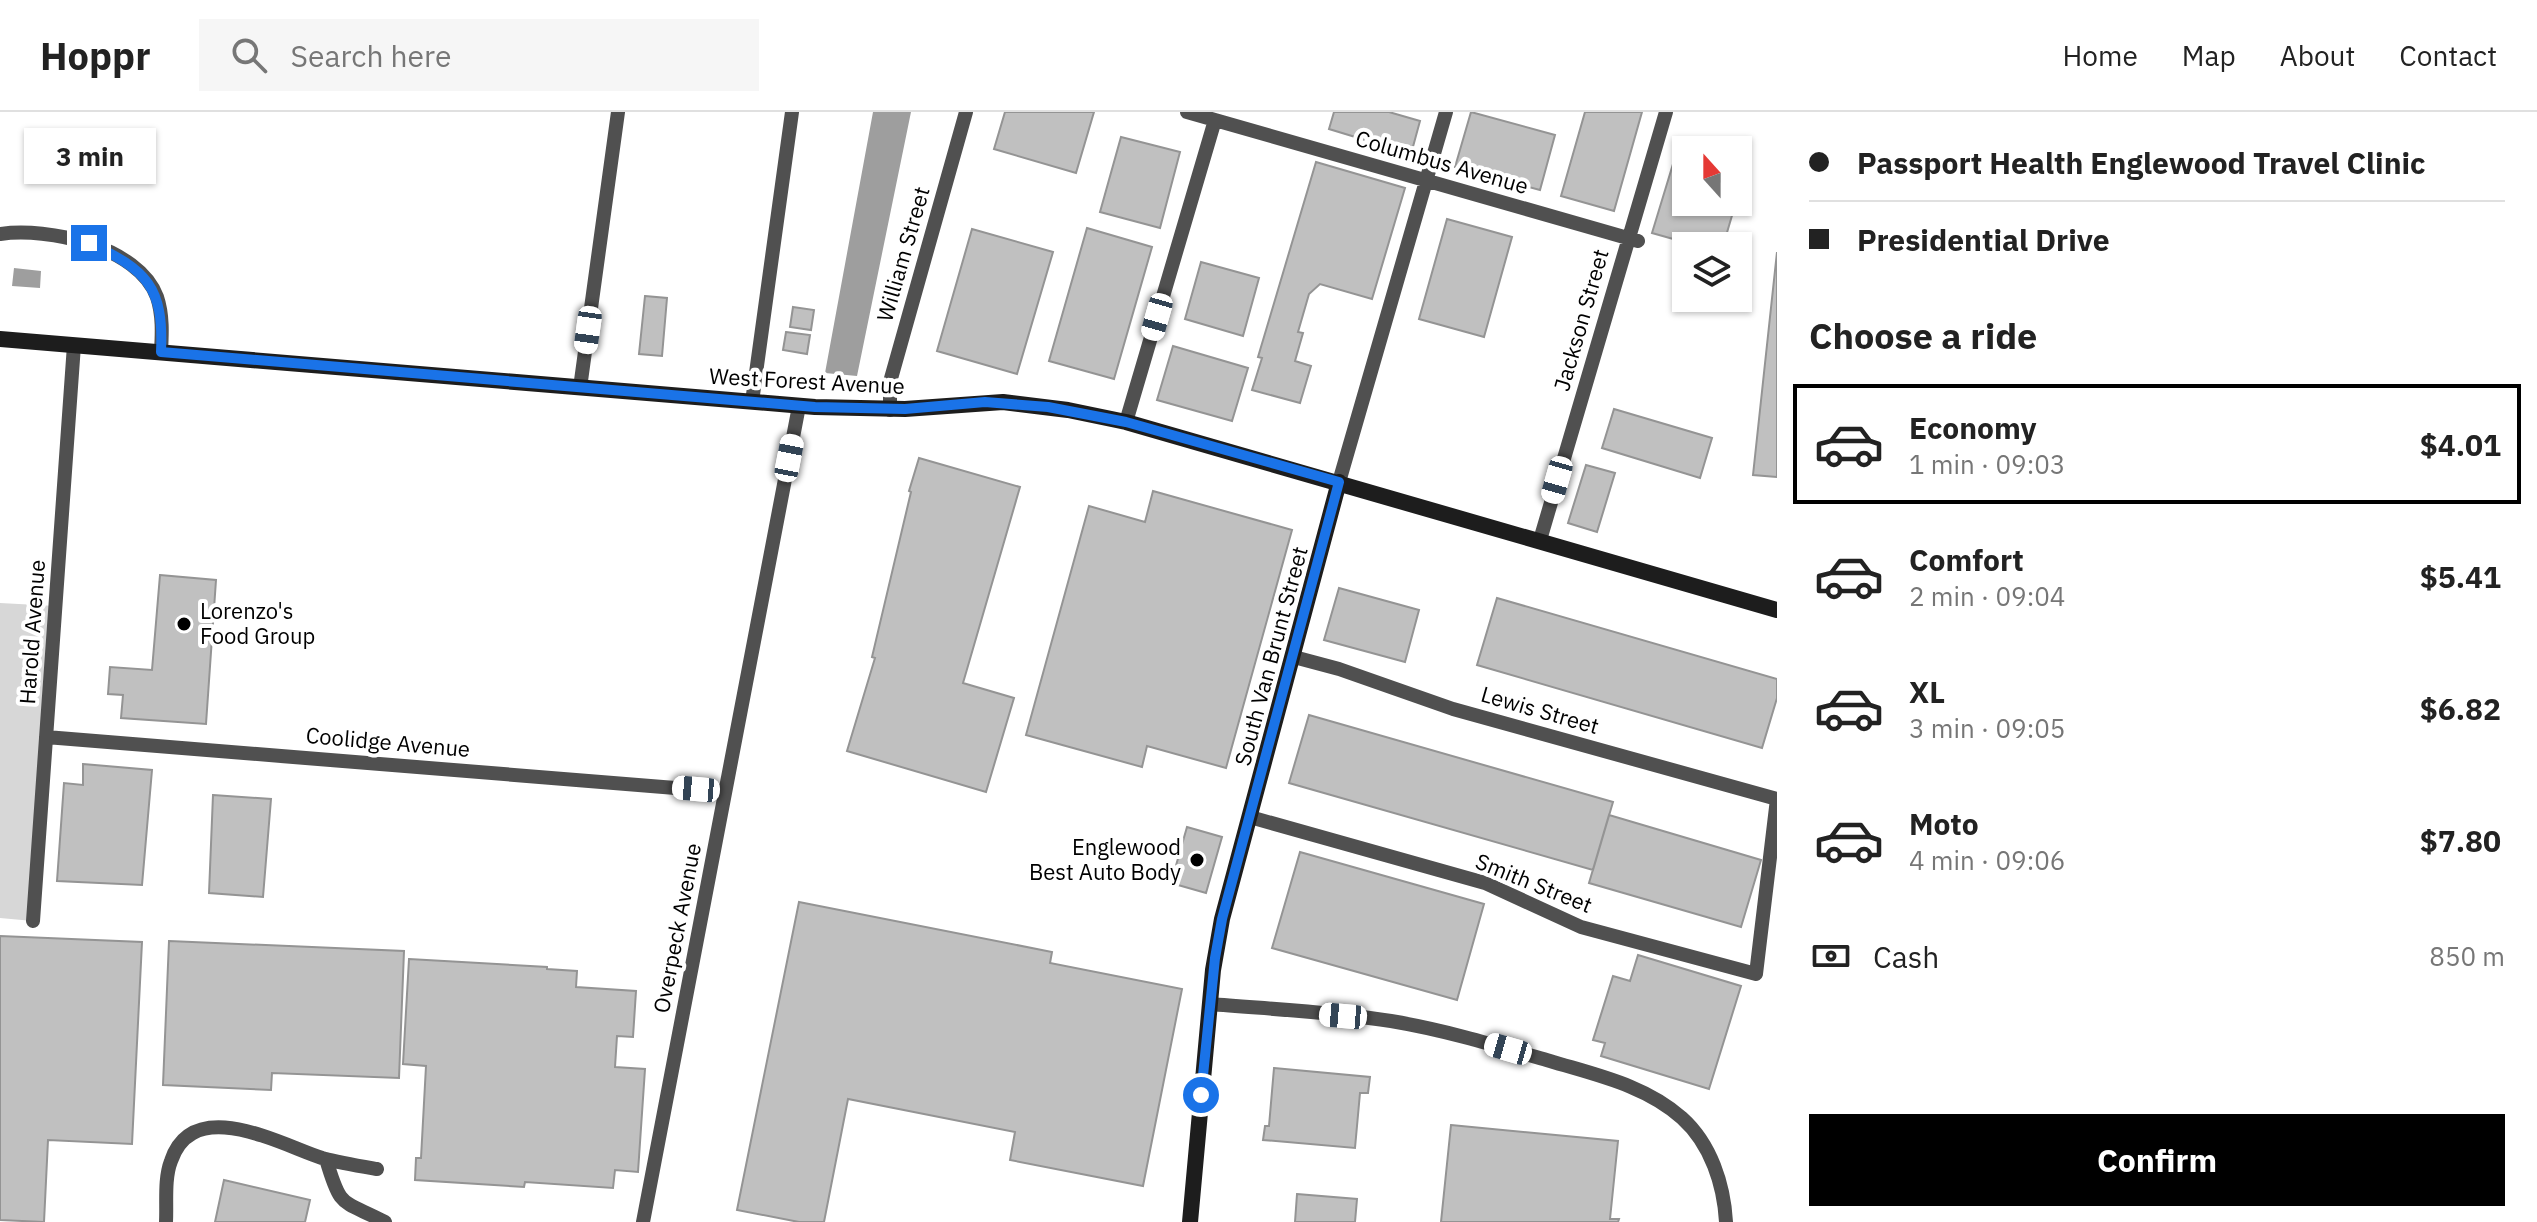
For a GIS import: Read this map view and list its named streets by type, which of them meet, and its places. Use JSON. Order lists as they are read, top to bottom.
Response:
{
  "streets": {
    "street": [
      "Columbus Avenue",
      "William Street",
      "Jackson Street",
      "West Forest Avenue",
      "Harold Avenue",
      "South Van Brunt Street",
      "Lewis Street",
      "Coolidge Avenue",
      "Smith Street",
      "Overpeck Avenue"
    ]
  },
  "crossings": [
    ["Columbus Avenue", "Jackson Street"],
    ["Columbus Avenue", "South Van Brunt Street"],
    ["William Street", "West Forest Avenue"],
    ["Jackson Street", "West Forest Avenue"],
    ["West Forest Avenue", "Harold Avenue"],
    ["West Forest Avenue", "South Van Brunt Street"],
    ["West Forest Avenue", "Overpeck Avenue"],
    ["Harold Avenue", "Coolidge Avenue"],
    ["South Van Brunt Street", "Lewis Street"],
    ["South Van Brunt Street", "Smith Street"],
    ["Lewis Street", "Smith Street"],
    ["Coolidge Avenue", "Overpeck Avenue"]
  ],
  "places": ["Lorenzo's Food Group", "Englewood Best Auto Body"],
  "north": "top",
  "page": {
    "header": "Hoppr",
    "search": "Search here",
    "nav": [
      "Home",
      "Map",
      "About",
      "Contact"
    ],
    "banner": ["Passport Health Englewood Travel Clinic", "Presidential Drive"],
    "bubble": "3 min",
    "heading": "Choose a ride",
    "list": [
      {
        "name": "Economy",
        "note": "1 min · 09:03",
        "value": "$4.01"
      },
      {
        "name": "Comfort",
        "note": "2 min · 09:04",
        "value": "$5.41"
      },
      {
        "name": "XL",
        "note": "3 min · 09:05",
        "value": "$6.82"
      },
      {
        "name": "Moto",
        "note": "4 min · 09:06",
        "value": "$7.80"
      }
    ],
    "pay": ["Cash", "850 m"],
    "buttons": "Confirm"
  }
}
